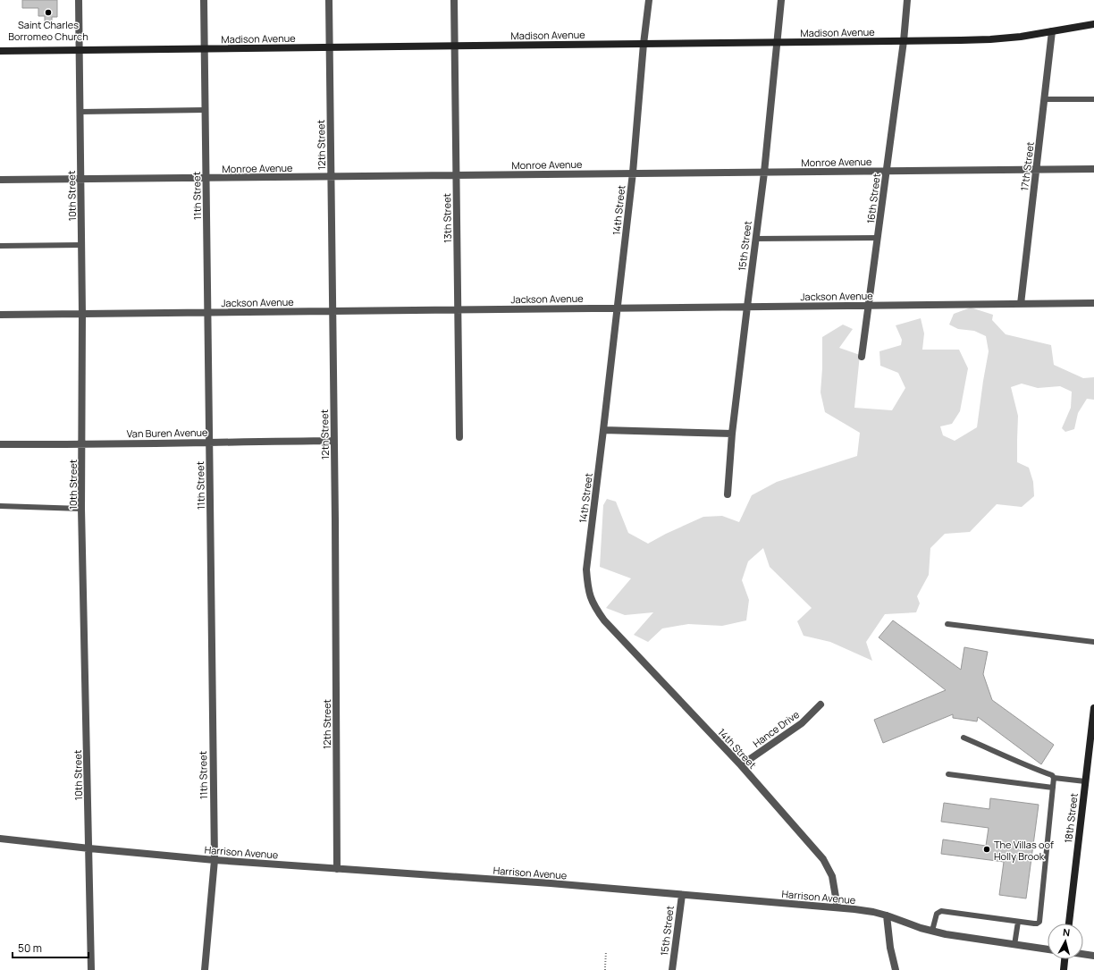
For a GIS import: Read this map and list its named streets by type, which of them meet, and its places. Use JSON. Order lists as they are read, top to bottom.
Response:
{
  "streets": {
    "street": [
      "Madison Avenue",
      "12th Street",
      "Monroe Avenue",
      "17th Street",
      "10th Street",
      "11th Street",
      "16th Street",
      "14th Street",
      "13th Street",
      "15th Street",
      "Jackson Avenue",
      "Van Buren Avenue",
      "Hance Drive",
      "18th Street",
      "Harrison Avenue"
    ]
  },
  "crossings": [
    ["Madison Avenue", "12th Street"],
    ["Madison Avenue", "17th Street"],
    ["Madison Avenue", "10th Street"],
    ["Madison Avenue", "11th Street"],
    ["Madison Avenue", "16th Street"],
    ["Madison Avenue", "14th Street"],
    ["Madison Avenue", "13th Street"],
    ["Madison Avenue", "15th Street"],
    ["12th Street", "Monroe Avenue"],
    ["12th Street", "Jackson Avenue"],
    ["12th Street", "Van Buren Avenue"],
    ["12th Street", "Harrison Avenue"],
    ["Monroe Avenue", "17th Street"],
    ["Monroe Avenue", "10th Street"],
    ["Monroe Avenue", "11th Street"],
    ["Monroe Avenue", "16th Street"],
    ["Monroe Avenue", "14th Street"],
    ["Monroe Avenue", "13th Street"],
    ["Monroe Avenue", "15th Street"],
    ["17th Street", "Jackson Avenue"],
    ["10th Street", "Jackson Avenue"],
    ["10th Street", "Van Buren Avenue"],
    ["10th Street", "Harrison Avenue"],
    ["11th Street", "Jackson Avenue"],
    ["11th Street", "Van Buren Avenue"],
    ["11th Street", "Harrison Avenue"],
    ["16th Street", "Jackson Avenue"],
    ["14th Street", "Jackson Avenue"],
    ["14th Street", "Hance Drive"],
    ["14th Street", "Harrison Avenue"],
    ["13th Street", "Jackson Avenue"],
    ["15th Street", "Jackson Avenue"],
    ["15th Street", "Harrison Avenue"]
  ],
  "places": ["Saint Charles Borromeo Church", "The Villas oof Holly Brook"],
  "scale_bar": "50 m",
  "north": "top"
}
